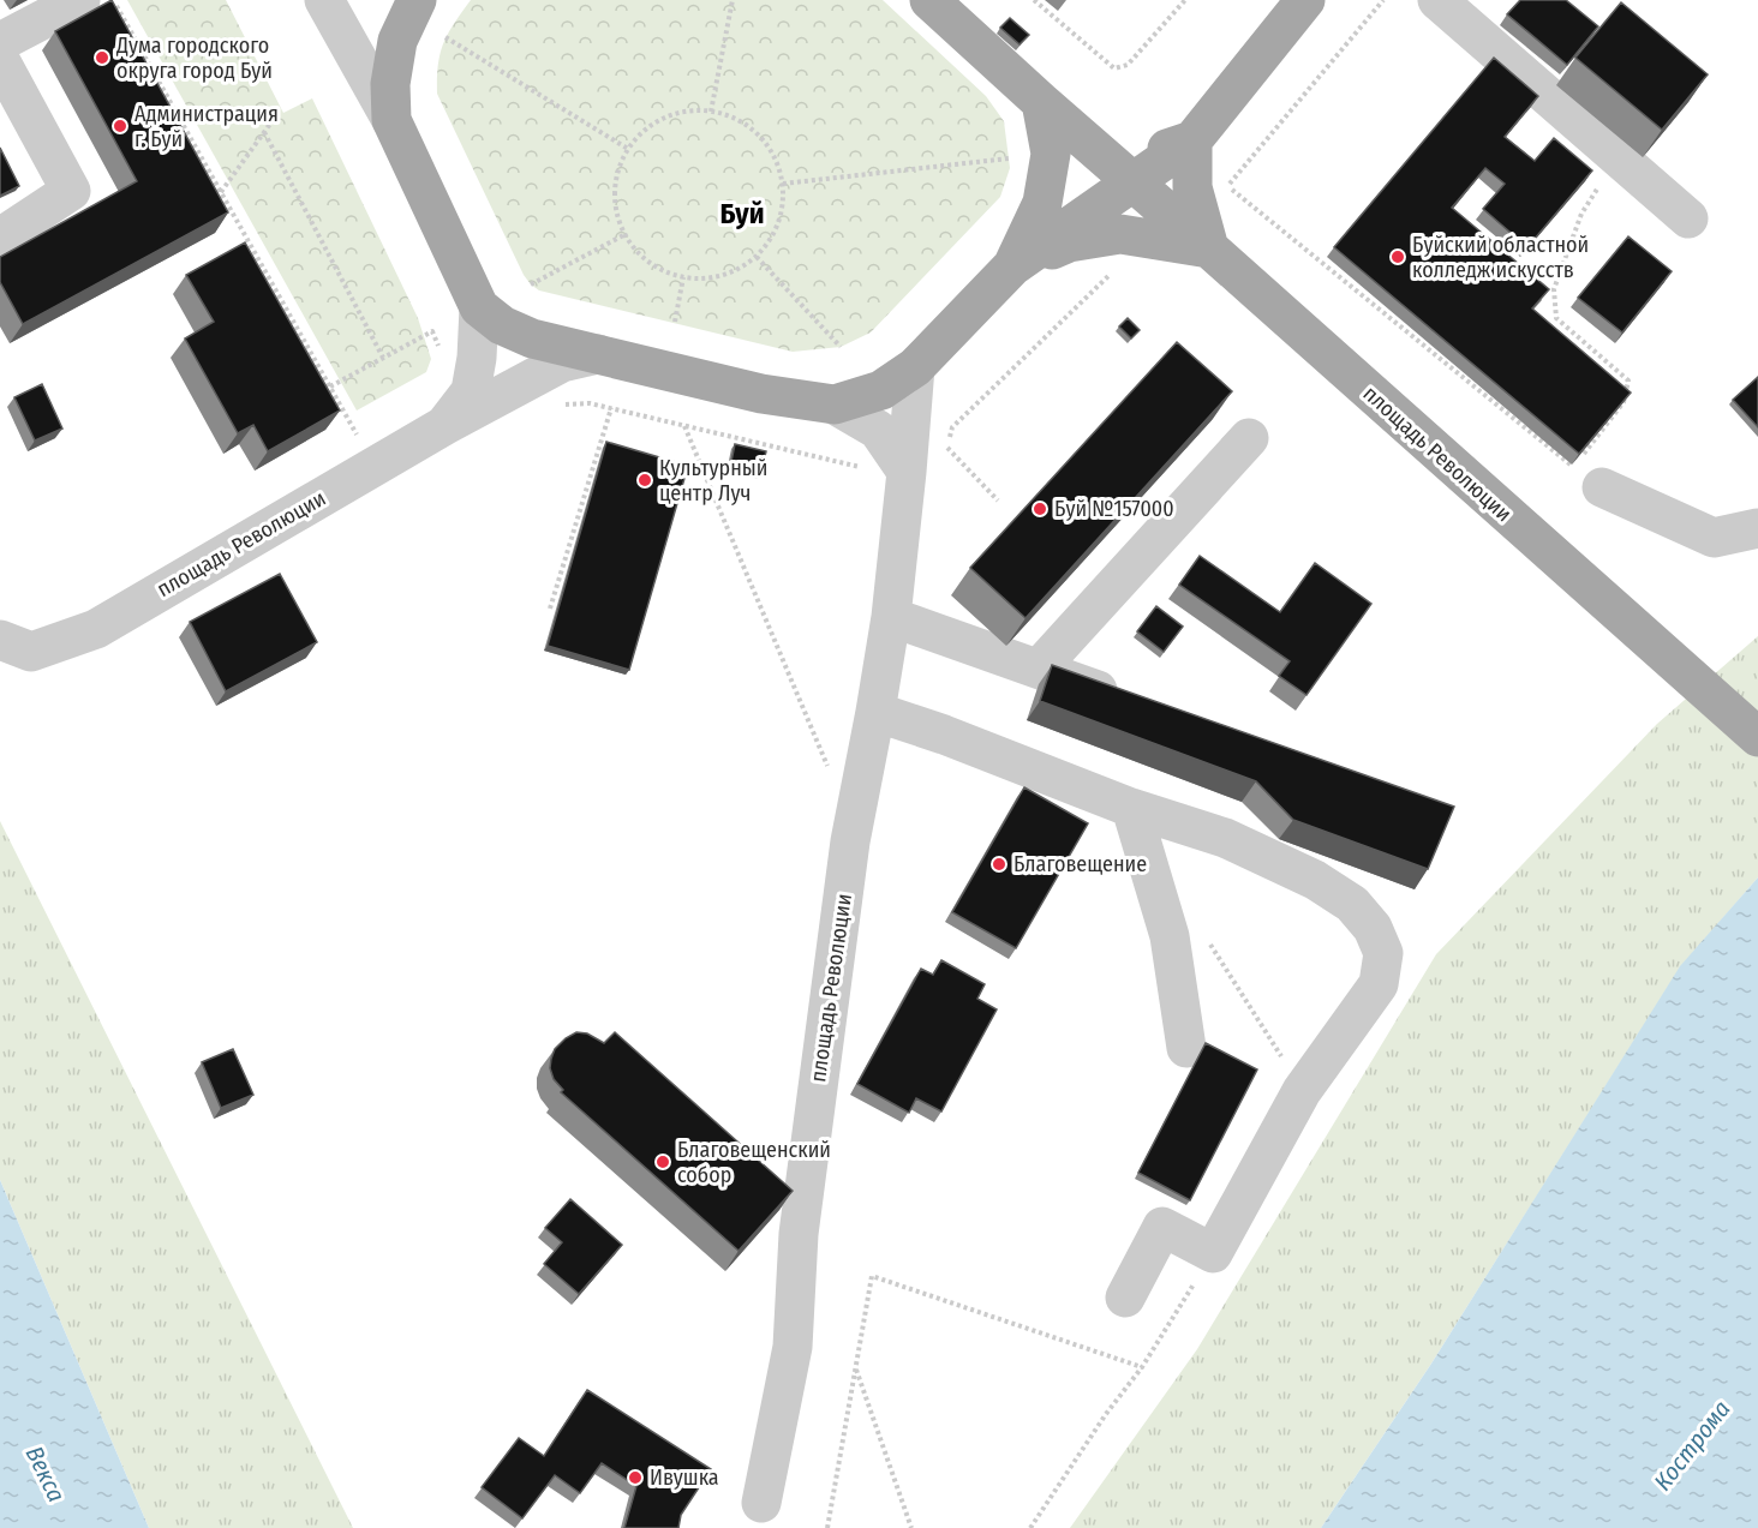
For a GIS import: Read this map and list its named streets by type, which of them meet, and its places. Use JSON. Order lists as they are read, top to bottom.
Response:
{
  "streets": {
    "main road": ["площадь Революции"]
  },
  "districts": ["Буй"],
  "water": ["Кострома", "Векса"],
  "places": [
    "Дума городского округа город Буй",
    "Администрация г. Буй",
    "Буйский областной колледж искусств",
    "Культурный центр Луч",
    "Буй №157000",
    "Благовещение",
    "Благовещенский собор",
    "Ивушка"
  ]
}
